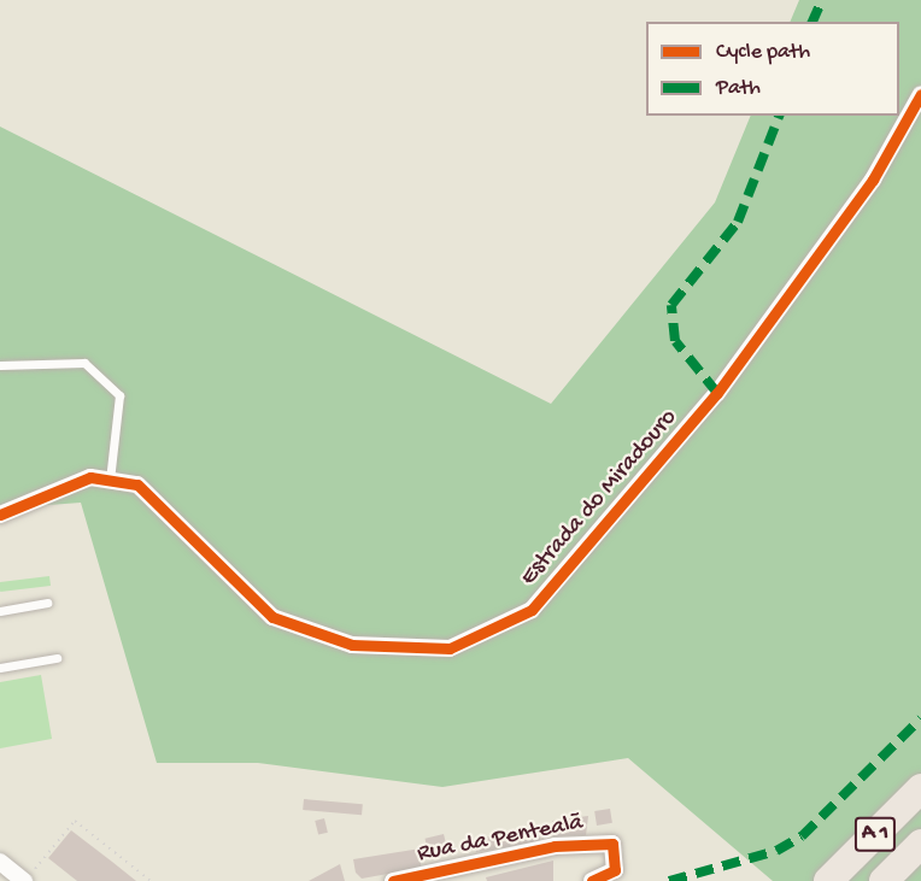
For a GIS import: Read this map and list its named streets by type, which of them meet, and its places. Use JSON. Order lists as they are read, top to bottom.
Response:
{
  "streets": {
    "highway": ["A 1"],
    "street": ["Estrada do Miradouro", "Rua da Pentealã"]
  },
  "legend": ["Cycle path", "Path"]
}
